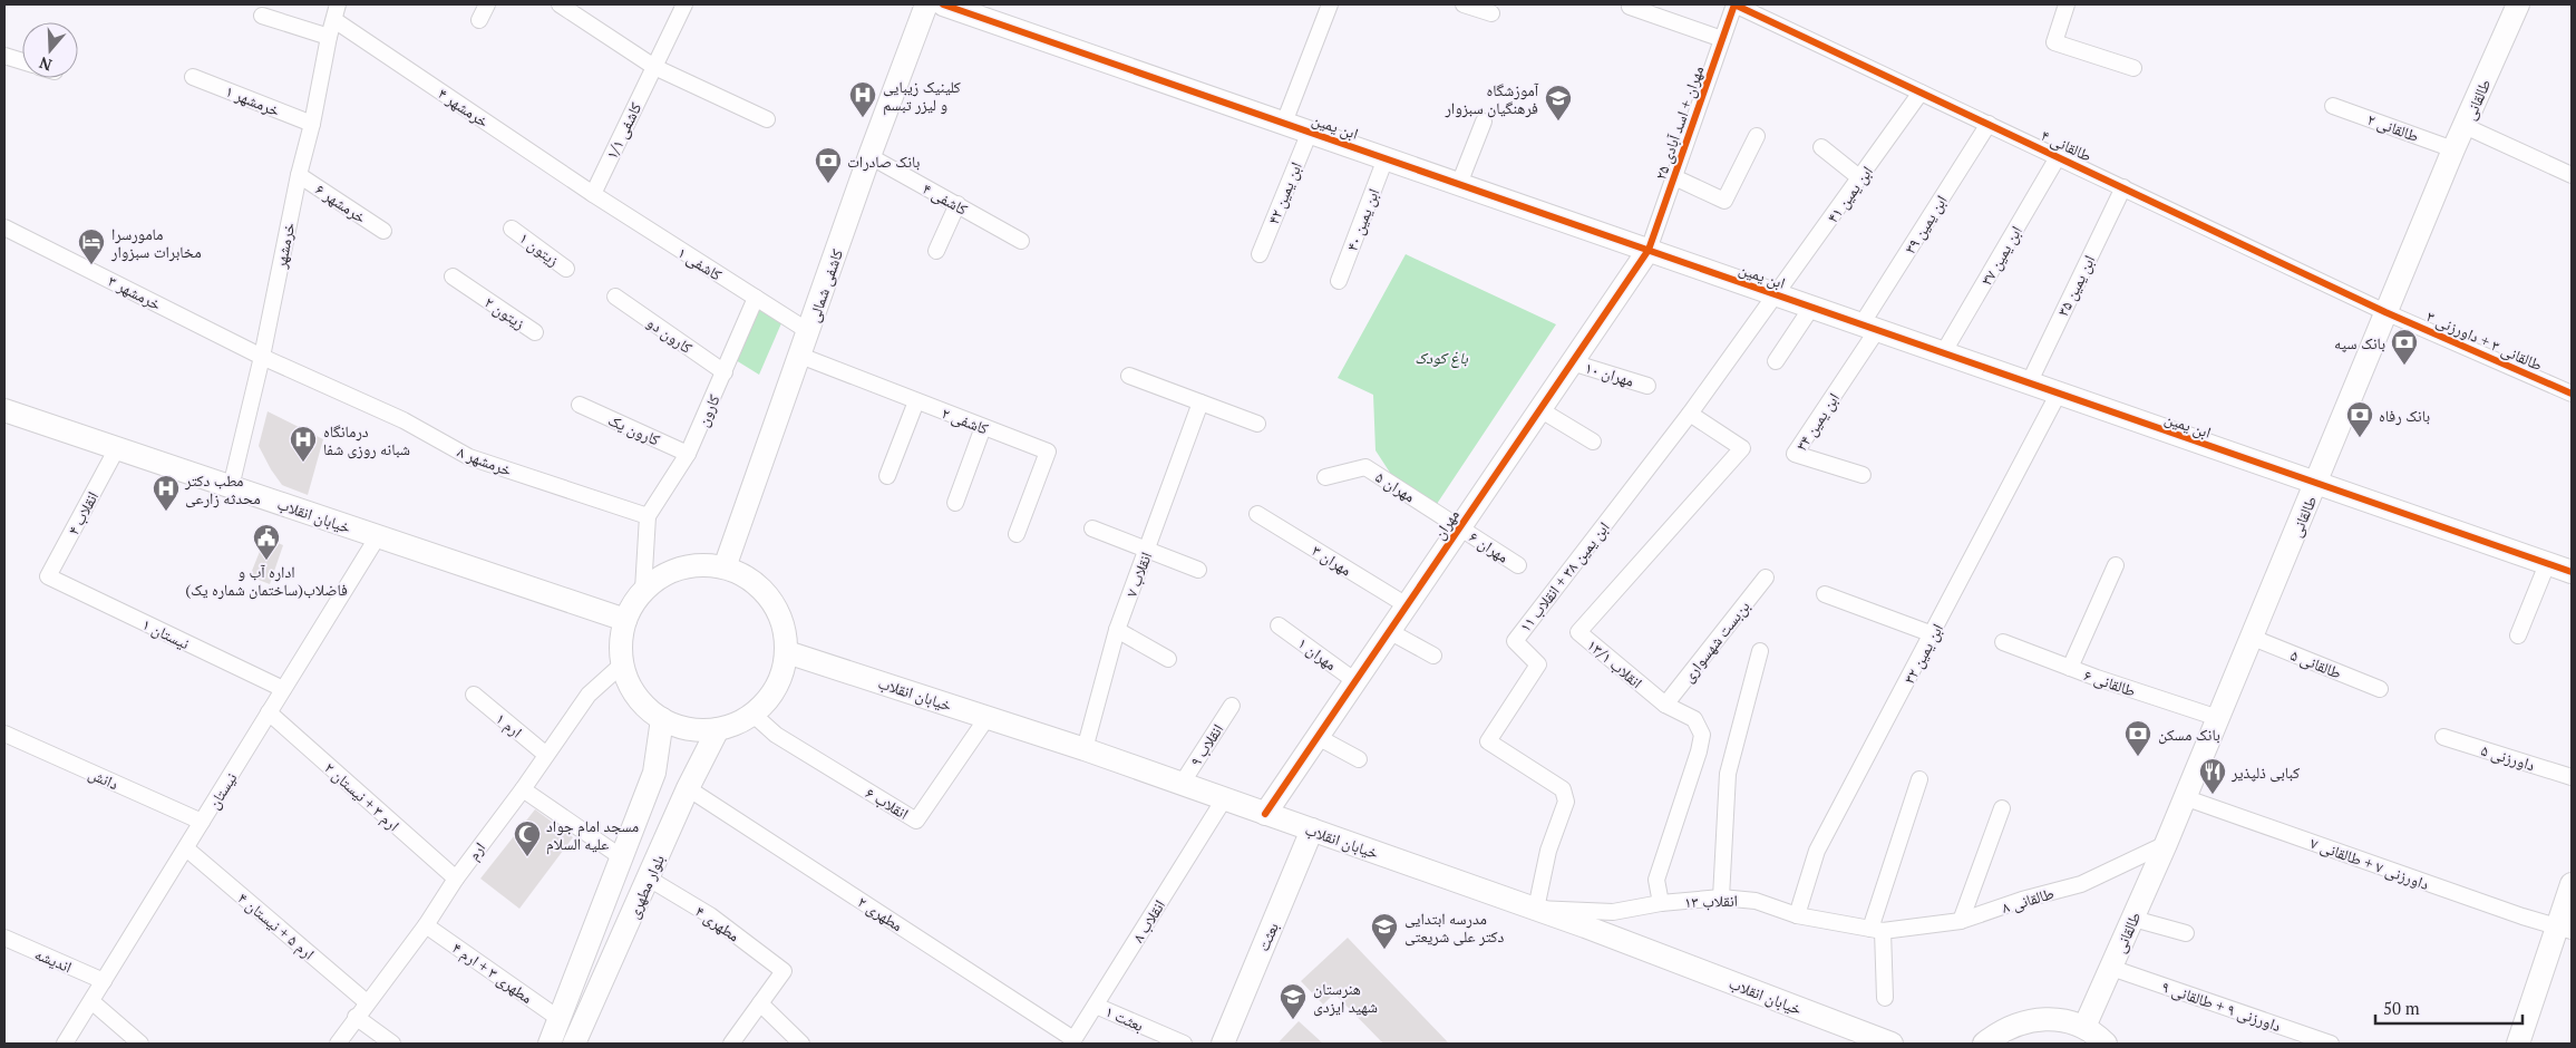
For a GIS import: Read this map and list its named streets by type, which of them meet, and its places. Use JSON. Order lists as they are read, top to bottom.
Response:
{
  "streets": {
    "main road": [
      "طالقانی",
      "ابن یمین",
      "کاشفی شمالی",
      "خیابان انقلاب",
      "مهران",
      "بلوار مطهری",
      "بعثت"
    ],
    "street": [
      "خرمشهر ۱",
      "خرمشهر ۴",
      "مهران + اسد آبادی ۲۵",
      "طالقانی ۲",
      "کاشفی ۱/۱",
      "طالقانی ۴",
      "ابن یمین ۴۲",
      "ابن یمین ۴۱",
      "کاشفی ۴",
      "خرمشهر ۶",
      "ابن یمین ۴۰",
      "ابن یمین ۳۹",
      "خرمشهر",
      "زیتون ۱",
      "ابن یمین ۳۷",
      "کاشفی ۱",
      "ابن یمین ۳۵",
      "خرمشهر ۳",
      "زیتون ۲",
      "کارون دو",
      "طالقانی ۳ + داورزنی ۳",
      "مهران ۱۰",
      "کارون",
      "کاشفی ۲",
      "ابن یمین ۳۴",
      "کارون یک",
      "خرمشهر ۸",
      "مهران ۵",
      "انقلاب ۴",
      "مهران ۶",
      "مهران ۳",
      "انقلاب ۷",
      "ابن یمین ۳۸ + انقلاب ۱۱",
      "نیستان ۱",
      "بن‌بست شهسواری",
      "مهران ۱",
      "ابن یمین ۳۲",
      "انقلاب ۱۳/۱",
      "طالقانی ۵",
      "طالقانی ۶",
      "ارم ۱",
      "انقلاب ۹",
      "داورزنی ۵",
      "دانش",
      "نیستان",
      "ارم ۳ + نیستان ۲",
      "انقلاب ۶",
      "ارم",
      "داورزنی ۷ + طالقانی ۷",
      "طالقانی ۸",
      "انقلاب ۱۳",
      "مطهری ۲",
      "انقلاب ۸",
      "مطهری ۴",
      "ارم ۵ + نیستان ۴",
      "اندیشه",
      "مطهری ۳ + ارم ۴",
      "داورزنی ۹ + طالقانی ۹",
      "بعثت ۱"
    ]
  },
  "crossings": [
    ["طالقانی", "ابن یمین"],
    ["طالقانی", "طالقانی ۲"],
    ["طالقانی", "طالقانی ۴"],
    ["طالقانی", "طالقانی ۳ + داورزنی ۳"],
    ["طالقانی", "طالقانی ۵"],
    ["طالقانی", "طالقانی ۶"],
    ["طالقانی", "داورزنی ۷ + طالقانی ۷"],
    ["طالقانی", "طالقانی ۸"],
    ["طالقانی", "داورزنی ۹ + طالقانی ۹"],
    ["خرمشهر ۱", "خرمشهر"],
    ["خرمشهر ۴", "کاشفی ۱/۱"],
    ["خرمشهر ۴", "خرمشهر"],
    ["خرمشهر ۴", "کاشفی ۱"],
    ["مهران + اسد آبادی ۲۵", "ابن یمین"],
    ["مهران + اسد آبادی ۲۵", "طالقانی ۴"],
    ["مهران + اسد آبادی ۲۵", "مهران"],
    ["ابن یمین", "ابن یمین ۴۲"],
    ["ابن یمین", "ابن یمین ۴۱"],
    ["ابن یمین", "ابن یمین ۴۰"],
    ["ابن یمین", "ابن یمین ۳۹"],
    ["ابن یمین", "ابن یمین ۳۷"],
    ["ابن یمین", "ابن یمین ۳۵"],
    ["ابن یمین", "ابن یمین ۳۴"],
    ["ابن یمین", "مهران"],
    ["ابن یمین", "ابن یمین ۳۸ + انقلاب ۱۱"],
    ["ابن یمین", "ابن یمین ۳۲"],
    ["کاشفی ۱/۱", "کاشفی ۱"],
    ["طالقانی ۴", "ابن یمین ۴۱"],
    ["طالقانی ۴", "ابن یمین ۳۹"],
    ["طالقانی ۴", "ابن یمین ۳۷"],
    ["طالقانی ۴", "ابن یمین ۳۵"],
    ["طالقانی ۴", "طالقانی ۳ + داورزنی ۳"],
    ["ابن یمین ۴۱", "ابن یمین ۳۸ + انقلاب ۱۱"],
    ["کاشفی ۴", "کاشفی شمالی"],
    ["خرمشهر ۶", "خرمشهر"],
    ["ابن یمین ۳۹", "ابن یمین ۳۴"],
    ["خرمشهر", "خرمشهر ۳"],
    ["خرمشهر", "خرمشهر ۸"],
    ["خرمشهر", "خیابان انقلاب"],
    ["کاشفی ۱", "کاشفی شمالی"],
    ["کاشفی ۱", "کارون"],
    ["کاشفی شمالی", "کاشفی ۲"],
    ["کاشفی شمالی", "خیابان انقلاب"],
    ["کاشفی شمالی", "انقلاب ۶"],
    ["کاشفی شمالی", "ارم"],
    ["کاشفی شمالی", "بلوار مطهری"],
    ["خرمشهر ۳", "خرمشهر ۸"],
    ["کارون دو", "کارون"],
    ["مهران ۱۰", "مهران"],
    ["کارون", "کارون یک"],
    ["کارون", "خرمشهر ۸"],
    ["مهران ۵", "مهران"],
    ["مهران ۵", "مهران ۶"],
    ["انقلاب ۴", "خیابان انقلاب"],
    ["انقلاب ۴", "نیستان ۱"],
    ["خیابان انقلاب", "مهران"],
    ["خیابان انقلاب", "انقلاب ۷"],
    ["خیابان انقلاب", "ابن یمین ۳۸ + انقلاب ۱۱"],
    ["خیابان انقلاب", "انقلاب ۹"],
    ["خیابان انقلاب", "نیستان"],
    ["خیابان انقلاب", "انقلاب ۶"],
    ["خیابان انقلاب", "ارم"],
    ["خیابان انقلاب", "بلوار مطهری"],
    ["خیابان انقلاب", "انقلاب ۱۳"],
    ["خیابان انقلاب", "انقلاب ۸"],
    ["خیابان انقلاب", "بعثت"],
    ["مهران", "مهران ۶"],
    ["مهران", "مهران ۳"],
    ["مهران", "مهران ۱"],
    ["ابن یمین ۳۸ + انقلاب ۱۱", "انقلاب ۱۳/۱"],
    ["ابن یمین ۳۸ + انقلاب ۱۱", "انقلاب ۱۳"],
    ["نیستان ۱", "نیستان"],
    ["بن‌بست شهسواری", "انقلاب ۱۳/۱"],
    ["ابن یمین ۳۲", "انقلاب ۱۳"],
    ["انقلاب ۱۳/۱", "انقلاب ۱۳"],
    ["ارم ۱", "ارم"],
    ["دانش", "نیستان"],
    ["نیستان", "ارم ۳ + نیستان ۲"],
    ["نیستان", "ارم ۵ + نیستان ۴"],
    ["نیستان", "اندیشه"],
    ["ارم ۳ + نیستان ۲", "ارم"],
    ["انقلاب ۶", "ارم"],
    ["انقلاب ۶", "بلوار مطهری"],
    ["ارم", "بلوار مطهری"],
    ["ارم", "ارم ۵ + نیستان ۴"],
    ["ارم", "مطهری ۳ + ارم ۴"],
    ["بلوار مطهری", "مطهری ۲"],
    ["بلوار مطهری", "مطهری ۴"],
    ["بلوار مطهری", "مطهری ۳ + ارم ۴"],
    ["طالقانی ۸", "انقلاب ۱۳"],
    ["مطهری ۲", "انقلاب ۸"],
    ["انقلاب ۸", "بعثت ۱"]
  ],
  "parks": ["باغ کودک"],
  "places": {
    "hospital": ["کلینیک زیبایی و لیزر تبسم", "درمانگاه شبانه روزی شفا", "مطب دکتر محدثه زارعی"],
    "school or university": ["آموزشگاه فرهنگیان سبزوار", "مدرسه ابتدایی دکتر علی شریعتی", "هنرستان شهید ایزدی"],
    "bank": [
      "بانک صادرات",
      "بانک سپه",
      "بانک رفاه",
      "بانک مسکن"
    ],
    "hotel": ["مامورسرا مخابرات سبزوار"],
    "public building": ["اداره آب و فاضلاب(ساختمان شماره یک)"],
    "restaurant": ["کبابی ذلپذیر"],
    "mosque": ["مسجد امام جواد علیه السلام"]
  },
  "scale_bar": "50 m",
  "north": "bottom"
}
